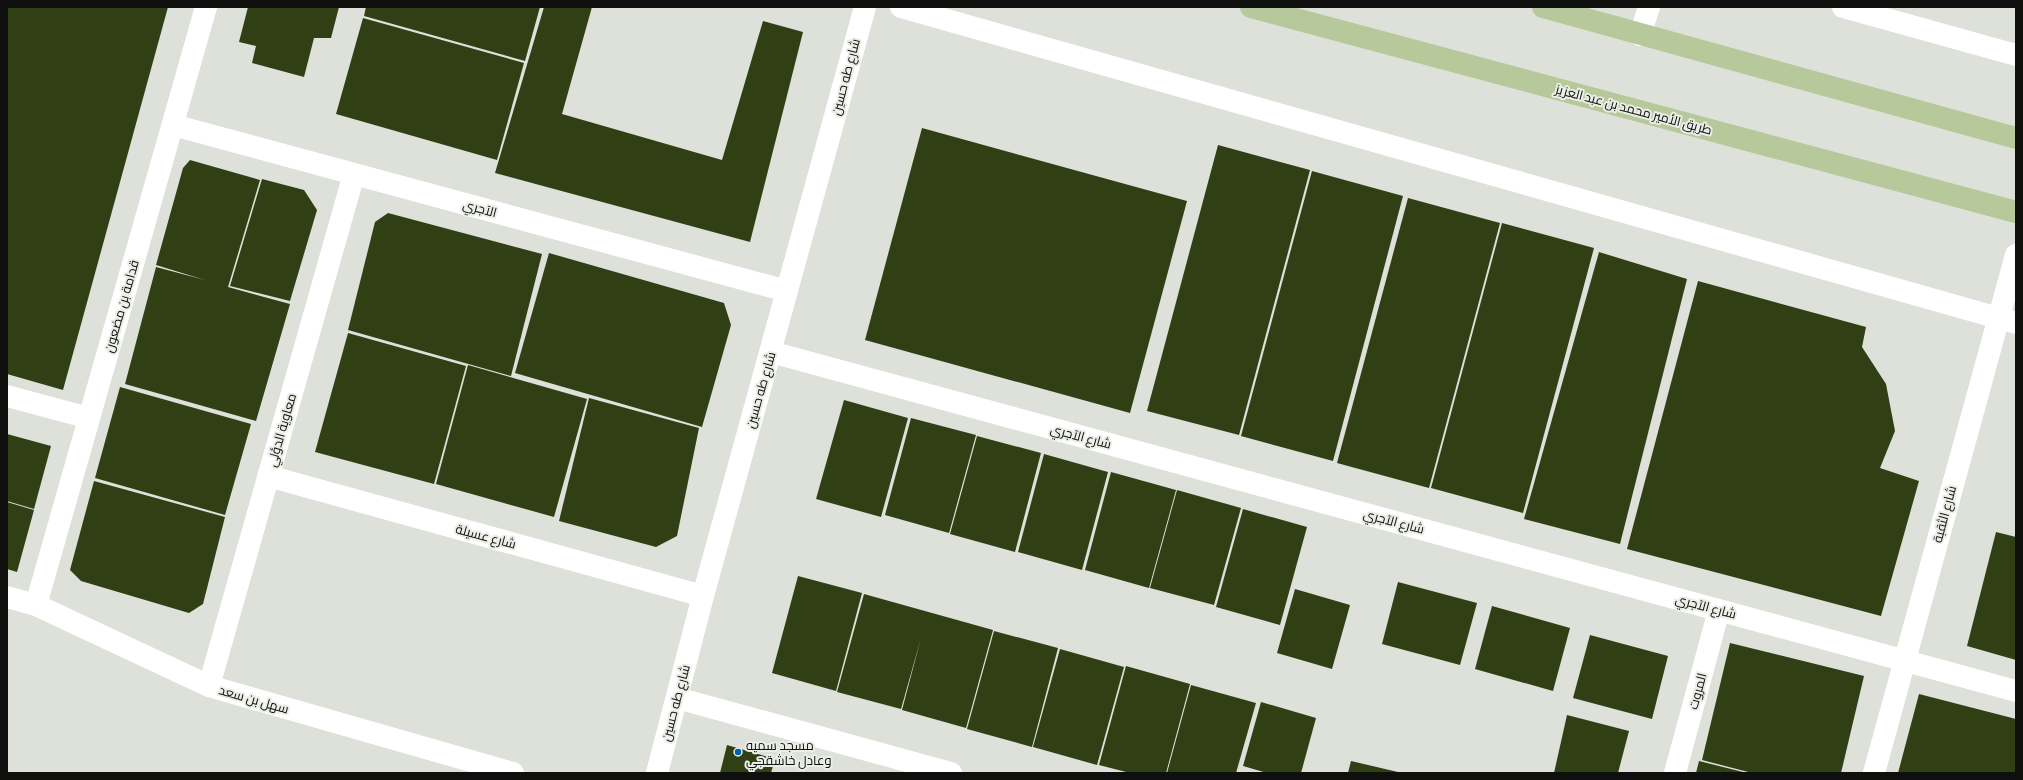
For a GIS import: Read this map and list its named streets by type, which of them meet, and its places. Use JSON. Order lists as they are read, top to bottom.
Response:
{
  "streets": {
    "main road": ["طريق الأمير محمد بن عبد العزيز"],
    "street": [
      "شارع طه حسين",
      "الآجري",
      "قدامة بن مضعون",
      "معاوية الدؤلي",
      "شارع الآجري",
      "شارع الثقبة",
      "شارع عسيلة",
      "المروت",
      "سهل بن سعد"
    ]
  },
  "crossings": [
    ["شارع طه حسين", "الآجري"],
    ["شارع طه حسين", "شارع الآجري"],
    ["شارع طه حسين", "شارع عسيلة"],
    ["الآجري", "قدامة بن مضعون"],
    ["الآجري", "معاوية الدؤلي"],
    ["قدامة بن مضعون", "سهل بن سعد"],
    ["معاوية الدؤلي", "شارع عسيلة"],
    ["معاوية الدؤلي", "سهل بن سعد"],
    ["شارع الآجري", "شارع الثقبة"],
    ["شارع الآجري", "المروت"]
  ],
  "places": ["مسجد سميه وعادل خاشقجي"]
}
